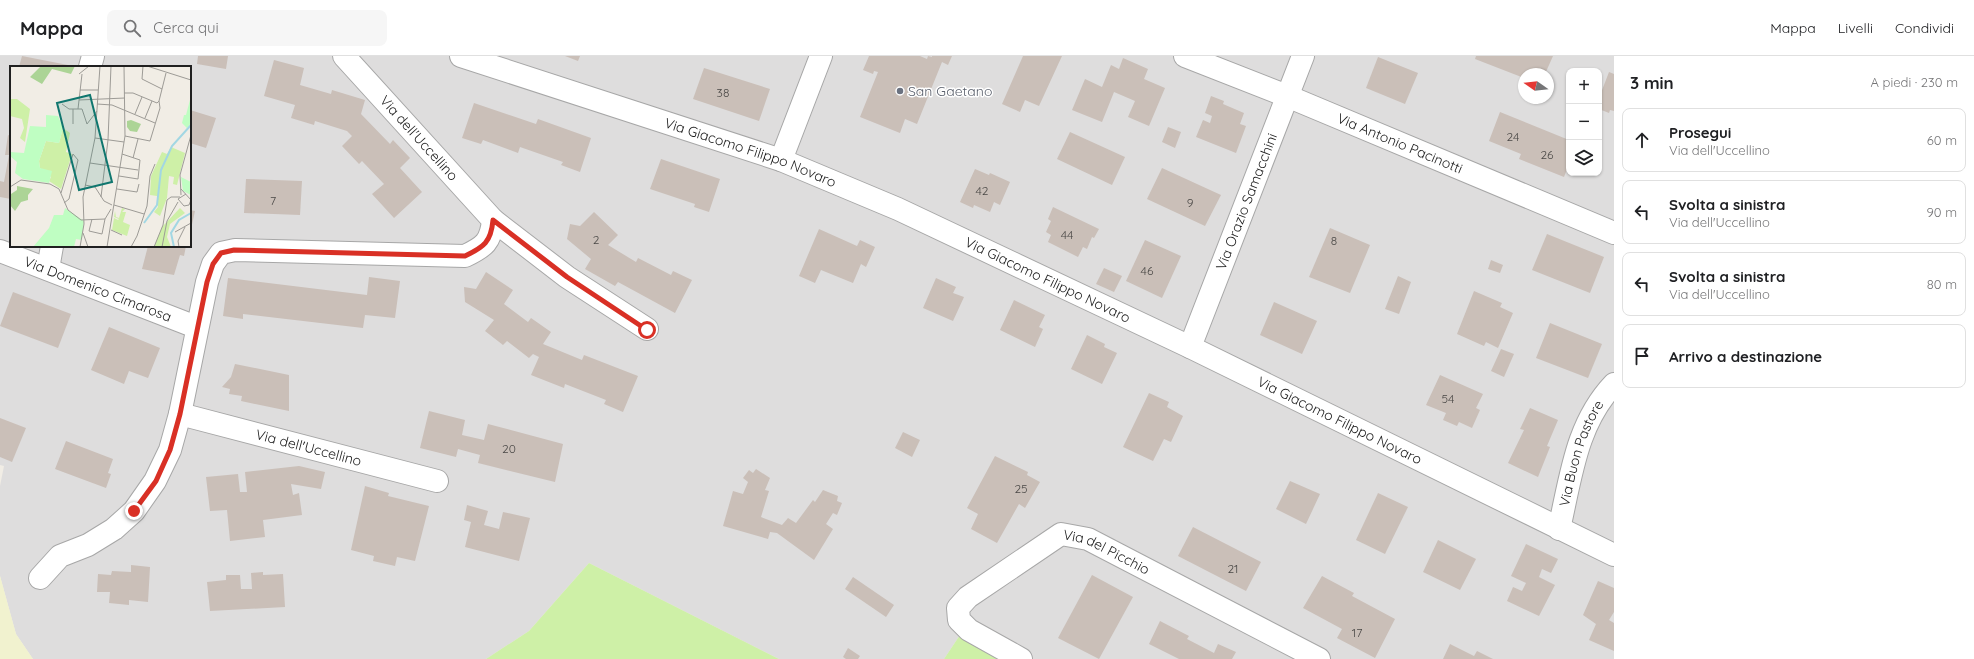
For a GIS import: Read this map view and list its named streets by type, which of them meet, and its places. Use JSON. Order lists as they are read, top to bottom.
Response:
{
  "streets": {
    "street": [
      "Via dell'Uccellino",
      "Via Antonio Pacinotti",
      "Via Giacomo Filippo Novaro",
      "Via Orazio Samacchini",
      "Via Domenico Cimarosa",
      "Via Buon Pastore",
      "Via del Picchio"
    ]
  },
  "crossings": [
    ["Via Antonio Pacinotti", "Via Orazio Samacchini"],
    ["Via Giacomo Filippo Novaro", "Via Orazio Samacchini"],
    ["Via Giacomo Filippo Novaro", "Via Buon Pastore"]
  ],
  "places": ["San Gaetano"],
  "house_numbers": [
    "38",
    "24",
    "26",
    "42",
    "7",
    "9",
    "44",
    "2",
    "8",
    "46",
    "54",
    "20",
    "25",
    "21",
    "17"
  ],
  "north": "left",
  "page": {
    "header": "Mappa",
    "search": "Cerca qui",
    "nav": ["Mappa", "Livelli", "Condividi"],
    "heading": ["3 min", "A piedi · 230 m"],
    "map_buttons": ["+", "−"],
    "list": [
      ["Prosegui", "Via dell'Uccellino", "60 m"],
      ["Svolta a sinistra", "Via dell'Uccellino", "90 m"],
      ["Svolta a sinistra", "Via dell'Uccellino", "80 m"],
      "Arrivo a destinazione"
    ]
  }
}
